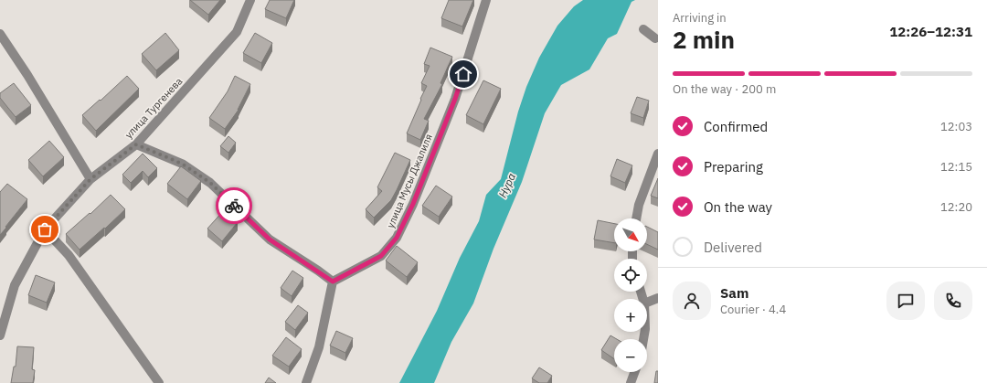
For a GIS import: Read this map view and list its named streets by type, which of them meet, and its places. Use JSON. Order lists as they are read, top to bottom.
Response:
{
  "streets": {
    "street": ["улица Тургенева", "улица Мусы Джалиля"]
  },
  "water": ["Нура"],
  "north": "bottom right",
  "page": {
    "heading": ["2 min", "Arriving in", "12:26–12:31"],
    "panel": ["Sam", "Courier · 4.4"],
    "bar": "On the way · 200 m",
    "list": [
      ["Confirmed", "12:03"],
      ["Preparing", "12:15"],
      ["On the way", "12:20"],
      "Delivered"
    ],
    "map_buttons": ["+", "−"]
  }
}
